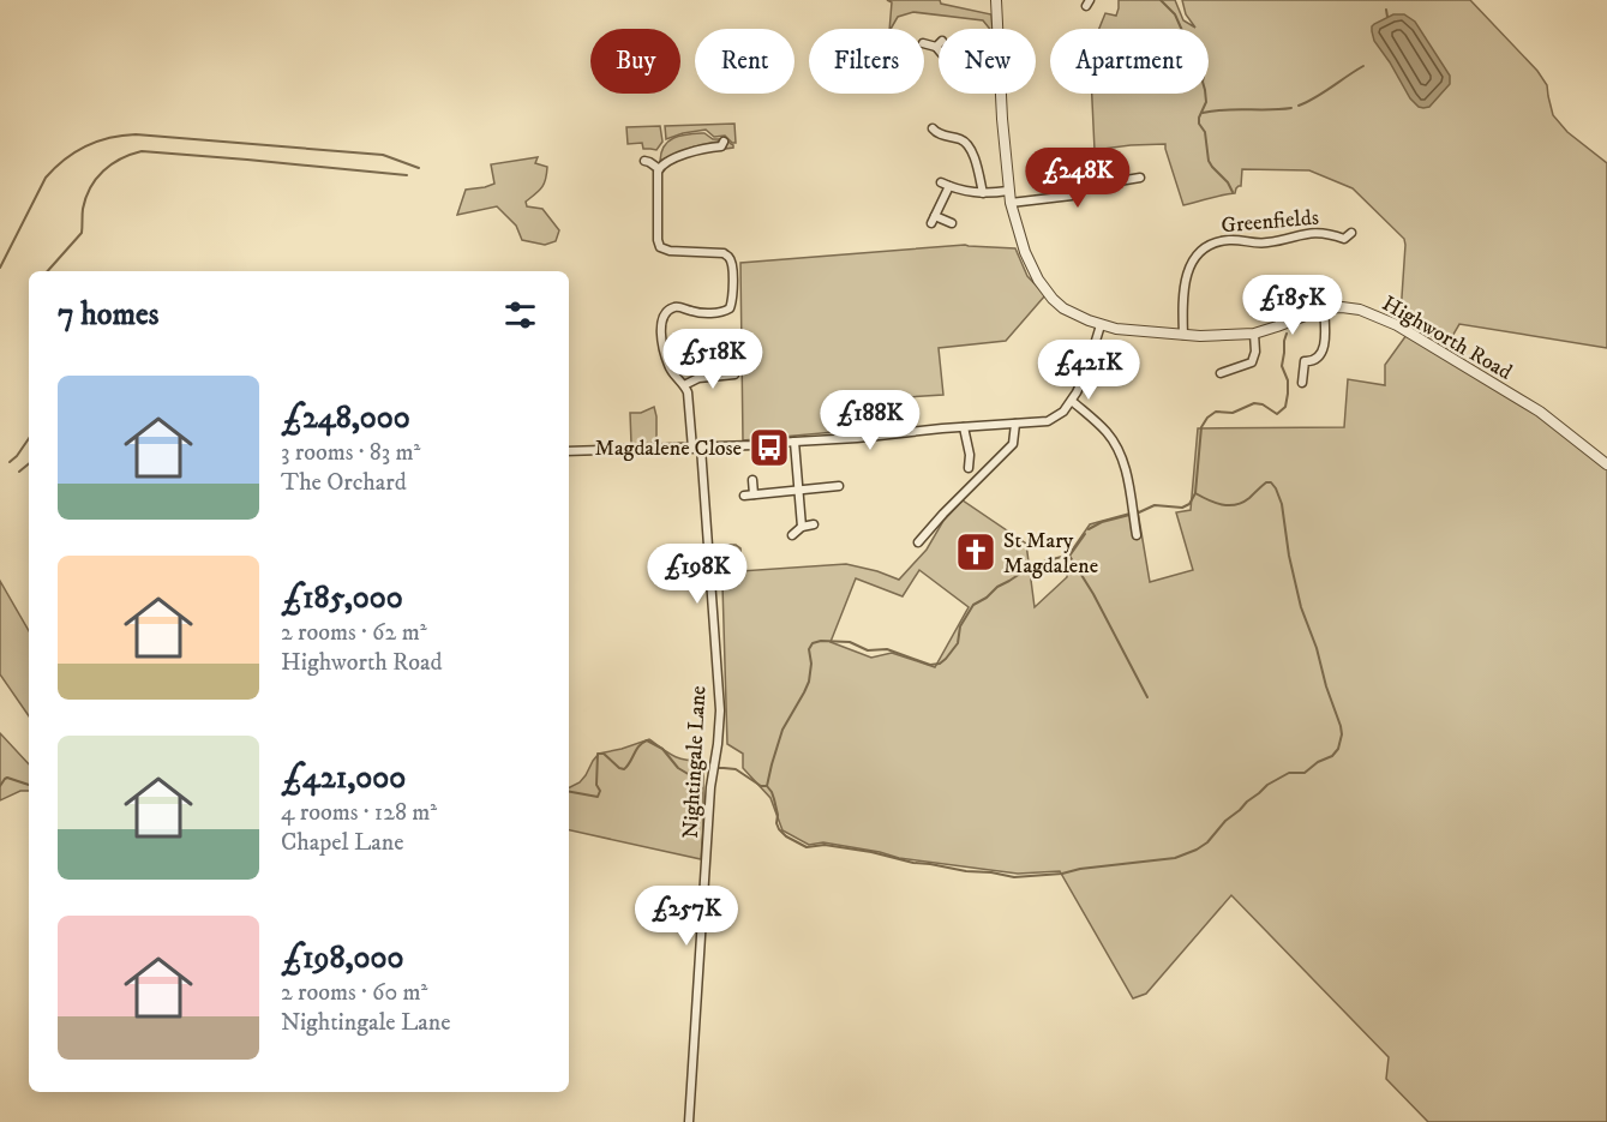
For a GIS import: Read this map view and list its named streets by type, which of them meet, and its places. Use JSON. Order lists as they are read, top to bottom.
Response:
{
  "streets": {
    "street": ["Greenfields", "Highworth Road", "Nightingale Lane"]
  },
  "crossings": [
    ["Greenfields", "Highworth Road"]
  ],
  "places": {
    "bus stop": ["Magdalene Close"],
    "church": ["St Mary Magdalene"]
  },
  "page": {
    "chip": [
      "Buy",
      "Rent",
      "Filters",
      "New",
      "Apartment"
    ],
    "price": [
      "£248K",
      "£185K",
      "£518K",
      "£421K",
      "£188K",
      "£198K",
      "£257K"
    ],
    "heading": "7 homes",
    "list": [
      {
        "name": "£248,000",
        "note": "3 rooms · 83 m² · The Orchard"
      },
      {
        "name": "£185,000",
        "note": "2 rooms · 62 m² · Highworth Road"
      },
      {
        "name": "£421,000",
        "note": "4 rooms · 128 m² · Chapel Lane"
      },
      {
        "name": "£198,000",
        "note": "2 rooms · 60 m² · Nightingale Lane"
      }
    ]
  }
}
